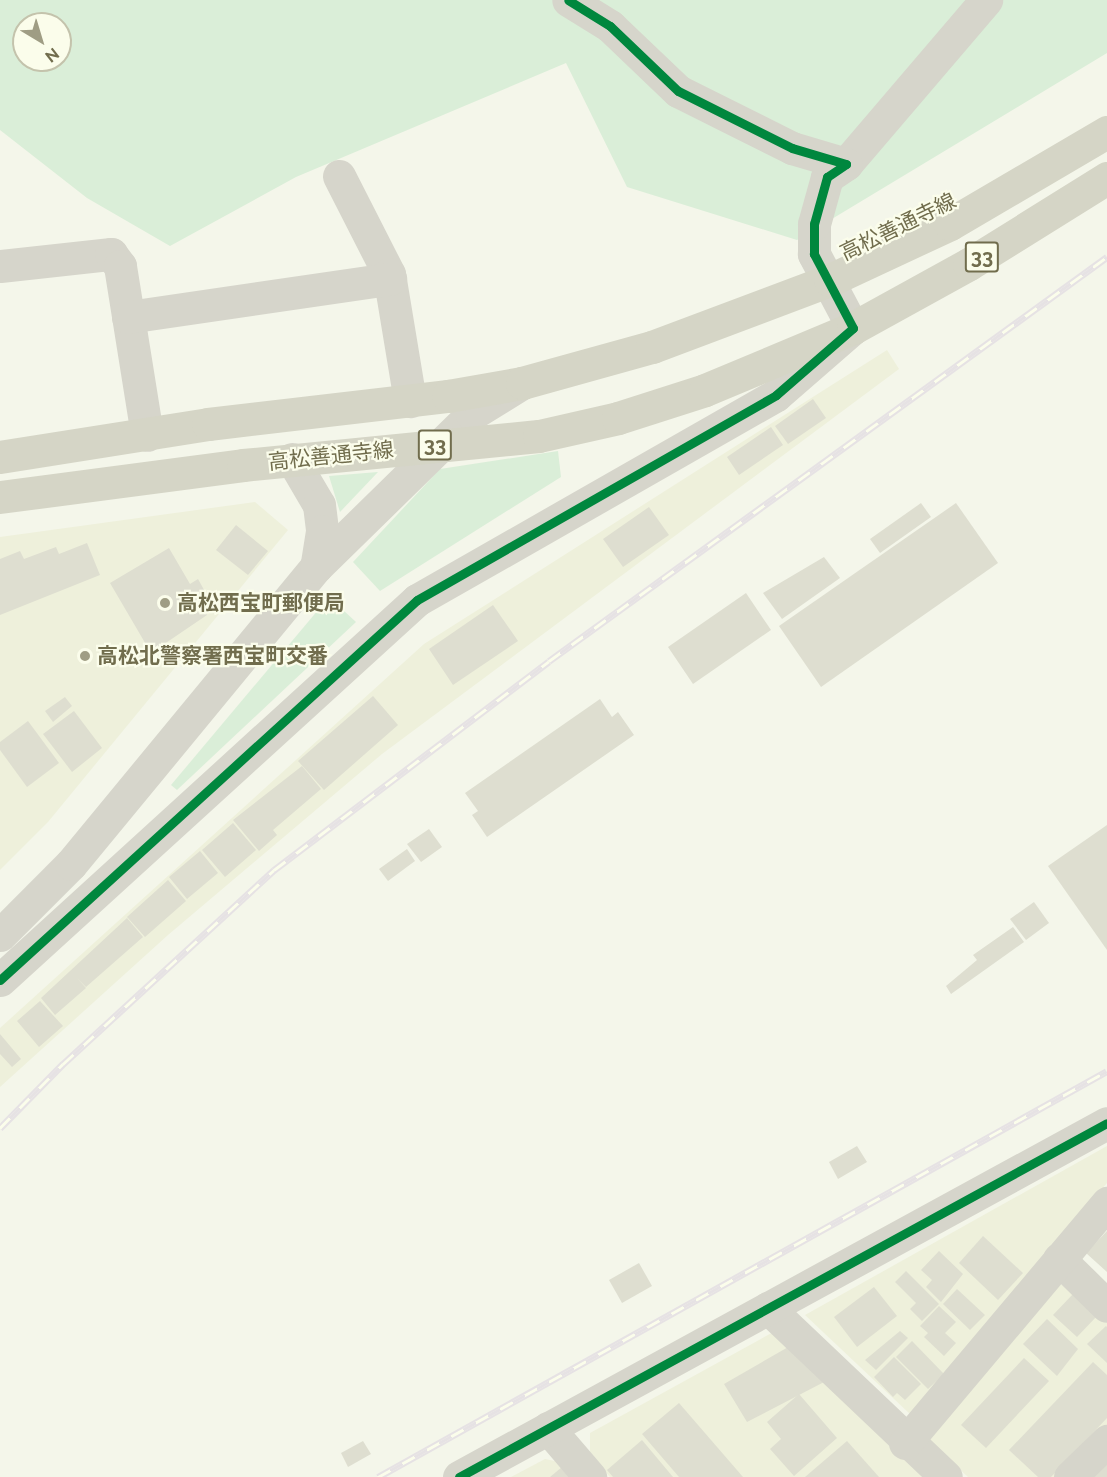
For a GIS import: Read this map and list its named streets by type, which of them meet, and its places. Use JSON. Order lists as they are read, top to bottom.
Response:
{
  "streets": {
    "main road": ["高松善通寺線", "33"]
  },
  "places": ["高松西宝町郵便局", "高松北警察署西宝町交番"],
  "north": "bottom right"
}
